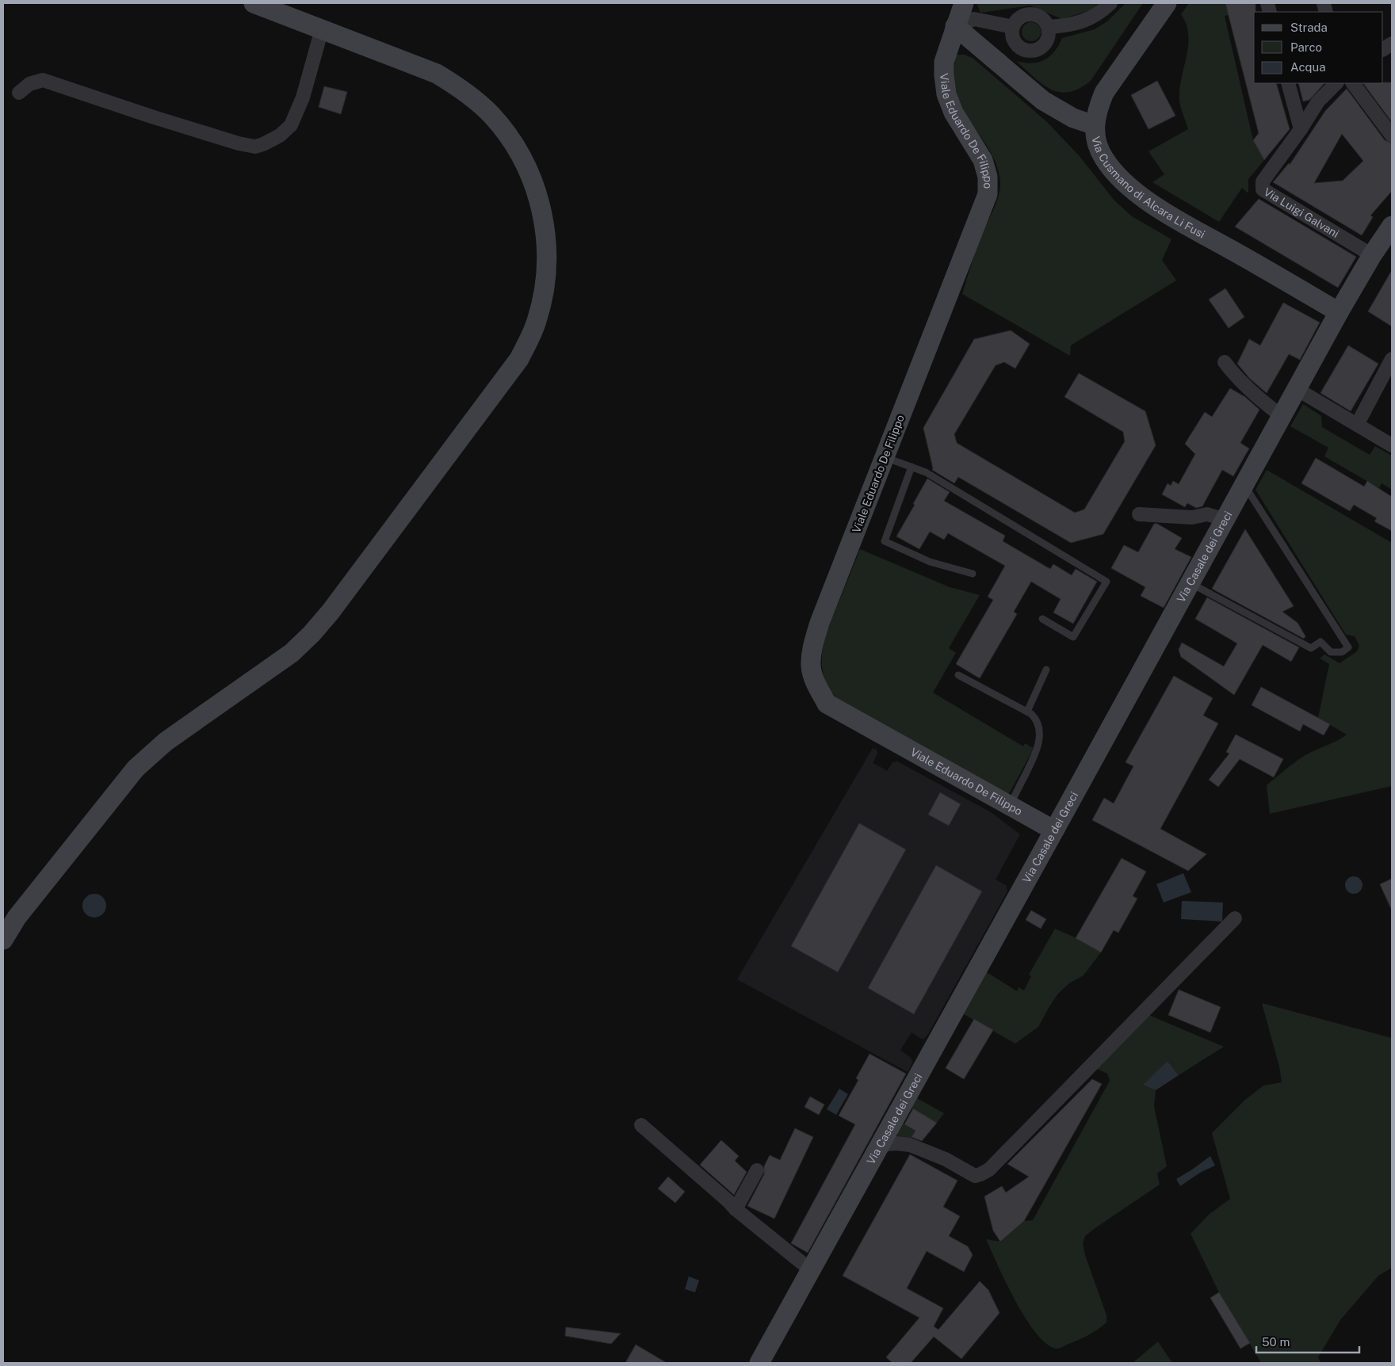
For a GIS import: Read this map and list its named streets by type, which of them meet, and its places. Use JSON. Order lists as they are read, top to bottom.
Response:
{
  "streets": {
    "street": [
      "Viale Eduardo De Filippo",
      "Via Cusmano di Alcara Li Fusi",
      "Via Luigi Galvani",
      "Via Casale dei Greci"
    ]
  },
  "crossings": [
    ["Viale Eduardo De Filippo", "Via Casale dei Greci"],
    ["Via Cusmano di Alcara Li Fusi", "Via Casale dei Greci"],
    ["Via Luigi Galvani", "Via Casale dei Greci"]
  ],
  "legend": ["Strada", "Parco", "Acqua"],
  "scale_bar": "50 m"
}
